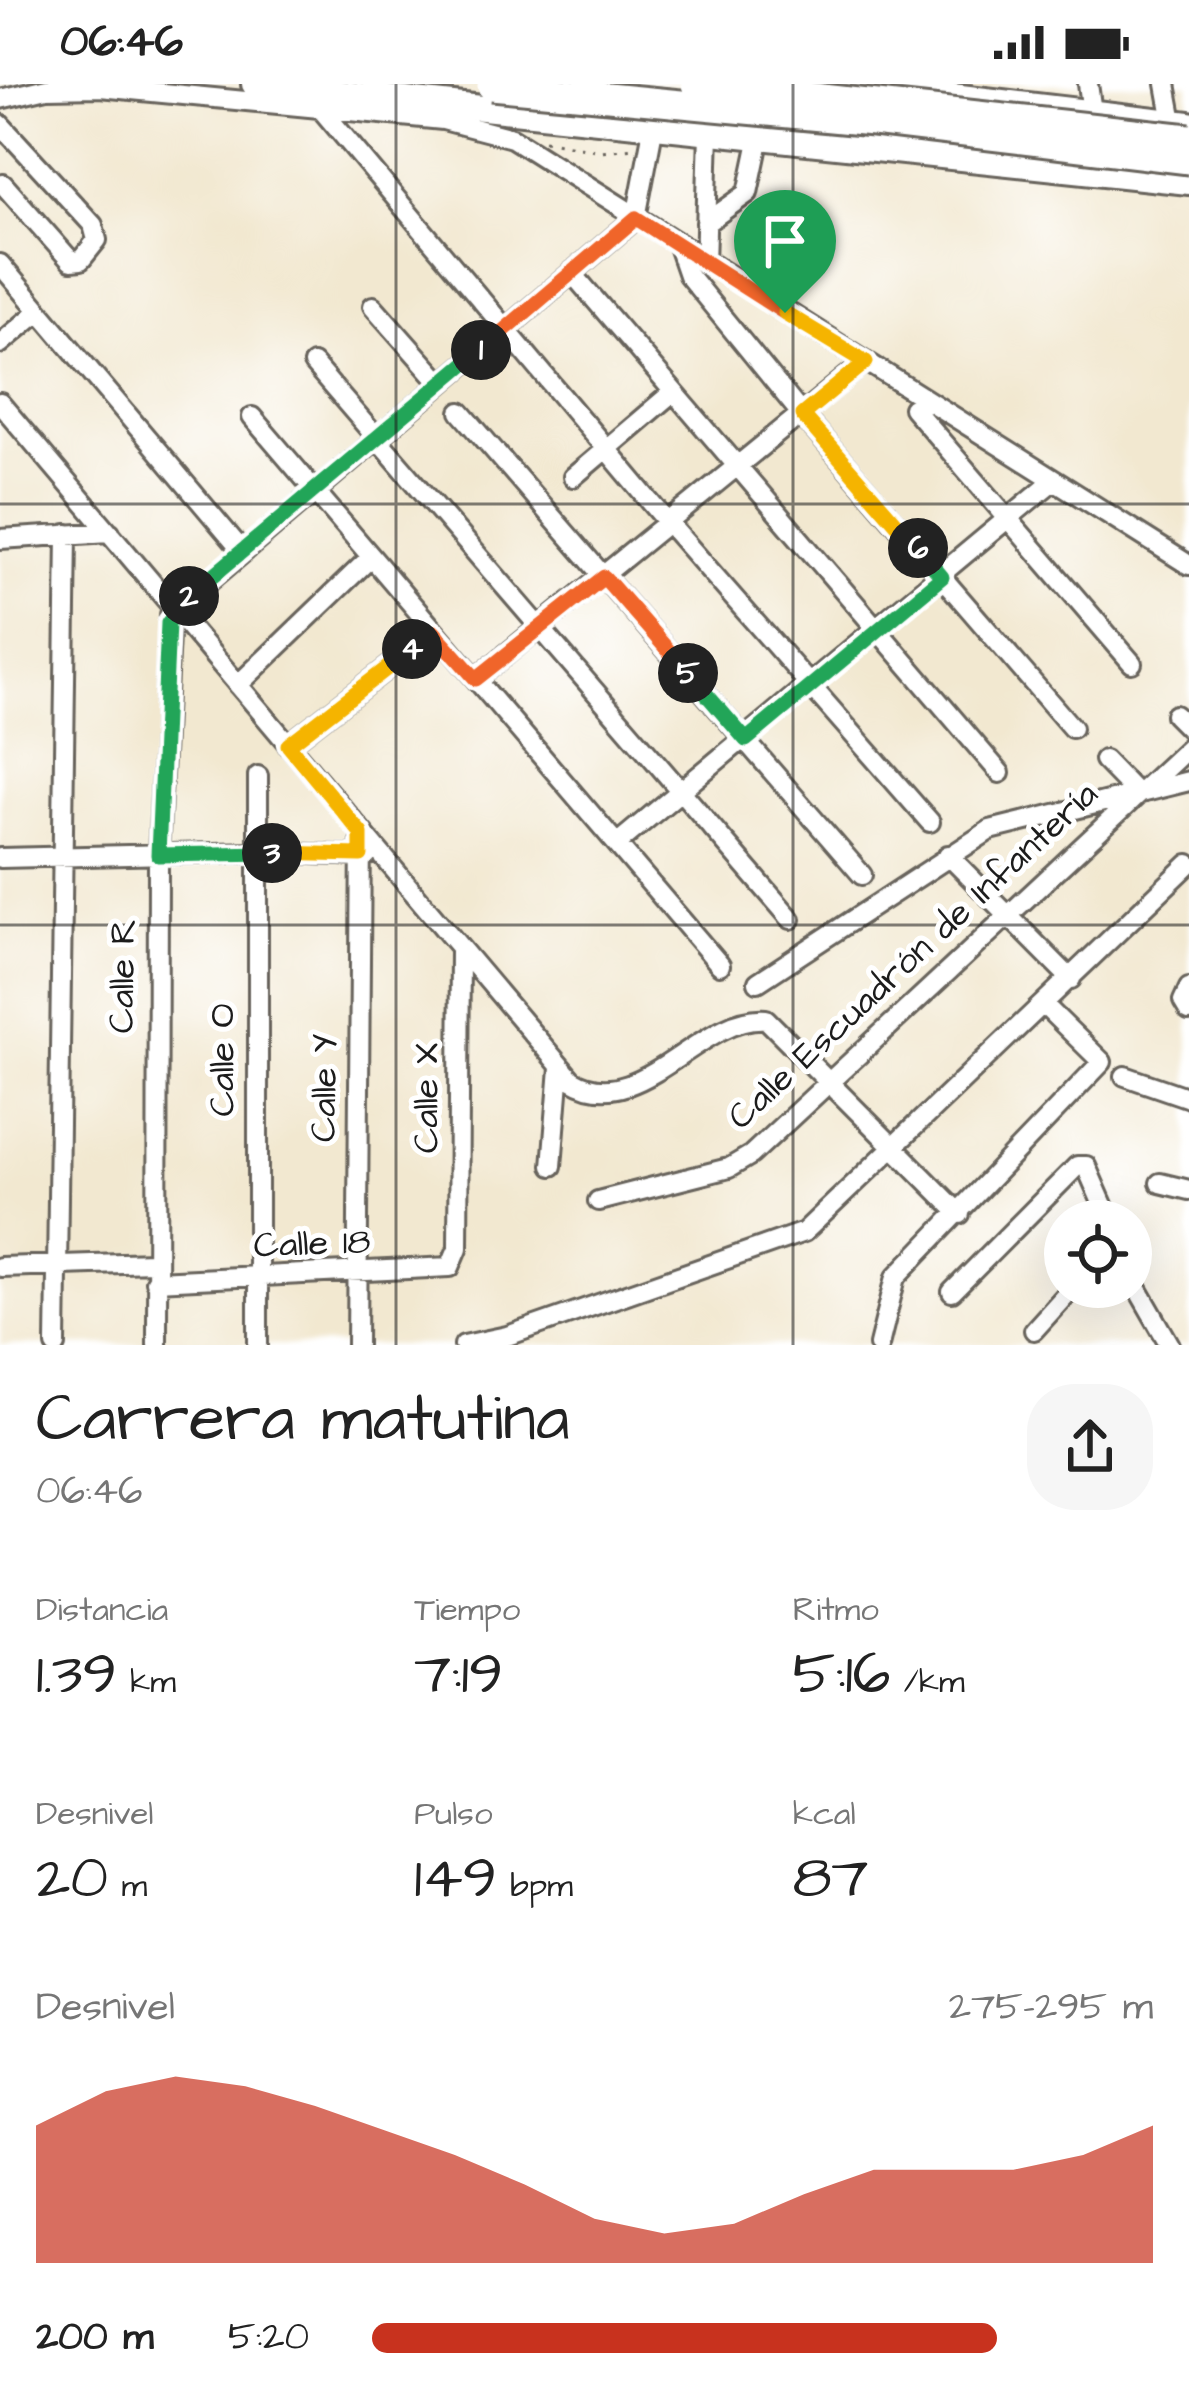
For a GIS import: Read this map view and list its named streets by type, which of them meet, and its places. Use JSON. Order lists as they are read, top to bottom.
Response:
{
  "streets": {
    "street": [
      "Calle Escuadrón de Infantería",
      "Calle R",
      "Calle O",
      "Calle Y",
      "Calle X",
      "Calle 18"
    ]
  },
  "crossings": [
    ["Calle R", "Calle 18"],
    ["Calle O", "Calle 18"],
    ["Calle Y", "Calle 18"],
    ["Calle X", "Calle 18"]
  ],
  "page": {
    "status": "06:46",
    "pins": [
      "1",
      "6",
      "2",
      "4",
      "5",
      "3"
    ],
    "heading": ["Carrera matutina", "06:46"],
    "stats": [
      ["Distancia", "1.39 km"],
      ["Tiempo", "7:19"],
      ["Ritmo", "5:16 /km"],
      ["Desnivel", "20 m"],
      ["Pulso", "149 bpm"],
      ["kcal", "87"]
    ],
    "chart": ["Desnivel", "275–295 m"],
    "list": [
      {
        "name": "200 m",
        "note": "5:20"
      }
    ]
  }
}
